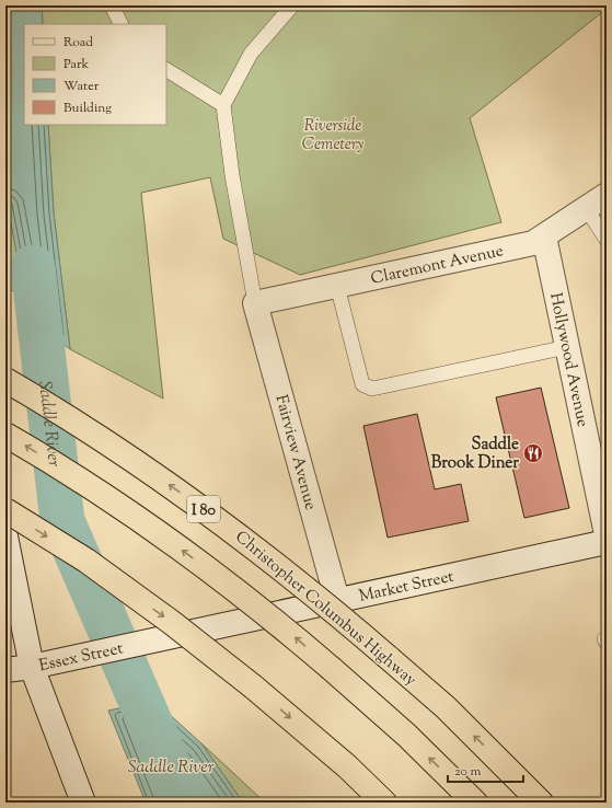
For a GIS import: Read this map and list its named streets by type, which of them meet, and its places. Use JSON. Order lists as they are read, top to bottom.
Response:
{
  "streets": {
    "highway": ["I 80", "Christopher Columbus Highway"],
    "street": [
      "Claremont Avenue",
      "Hollywood Avenue",
      "Fairview Avenue",
      "Market Street",
      "Essex Street"
    ]
  },
  "crossings": [
    ["Claremont Avenue", "Hollywood Avenue"],
    ["Claremont Avenue", "Fairview Avenue"],
    ["Fairview Avenue", "Market Street"],
    ["Market Street", "Essex Street"]
  ],
  "water": ["Saddle River"],
  "parks": ["Riverside Cemetery"],
  "places": {
    "restaurant": ["Saddle Brook Diner"]
  },
  "legend": [
    "Road",
    "Park",
    "Water",
    "Building"
  ],
  "scale_bar": "20 m"
}
